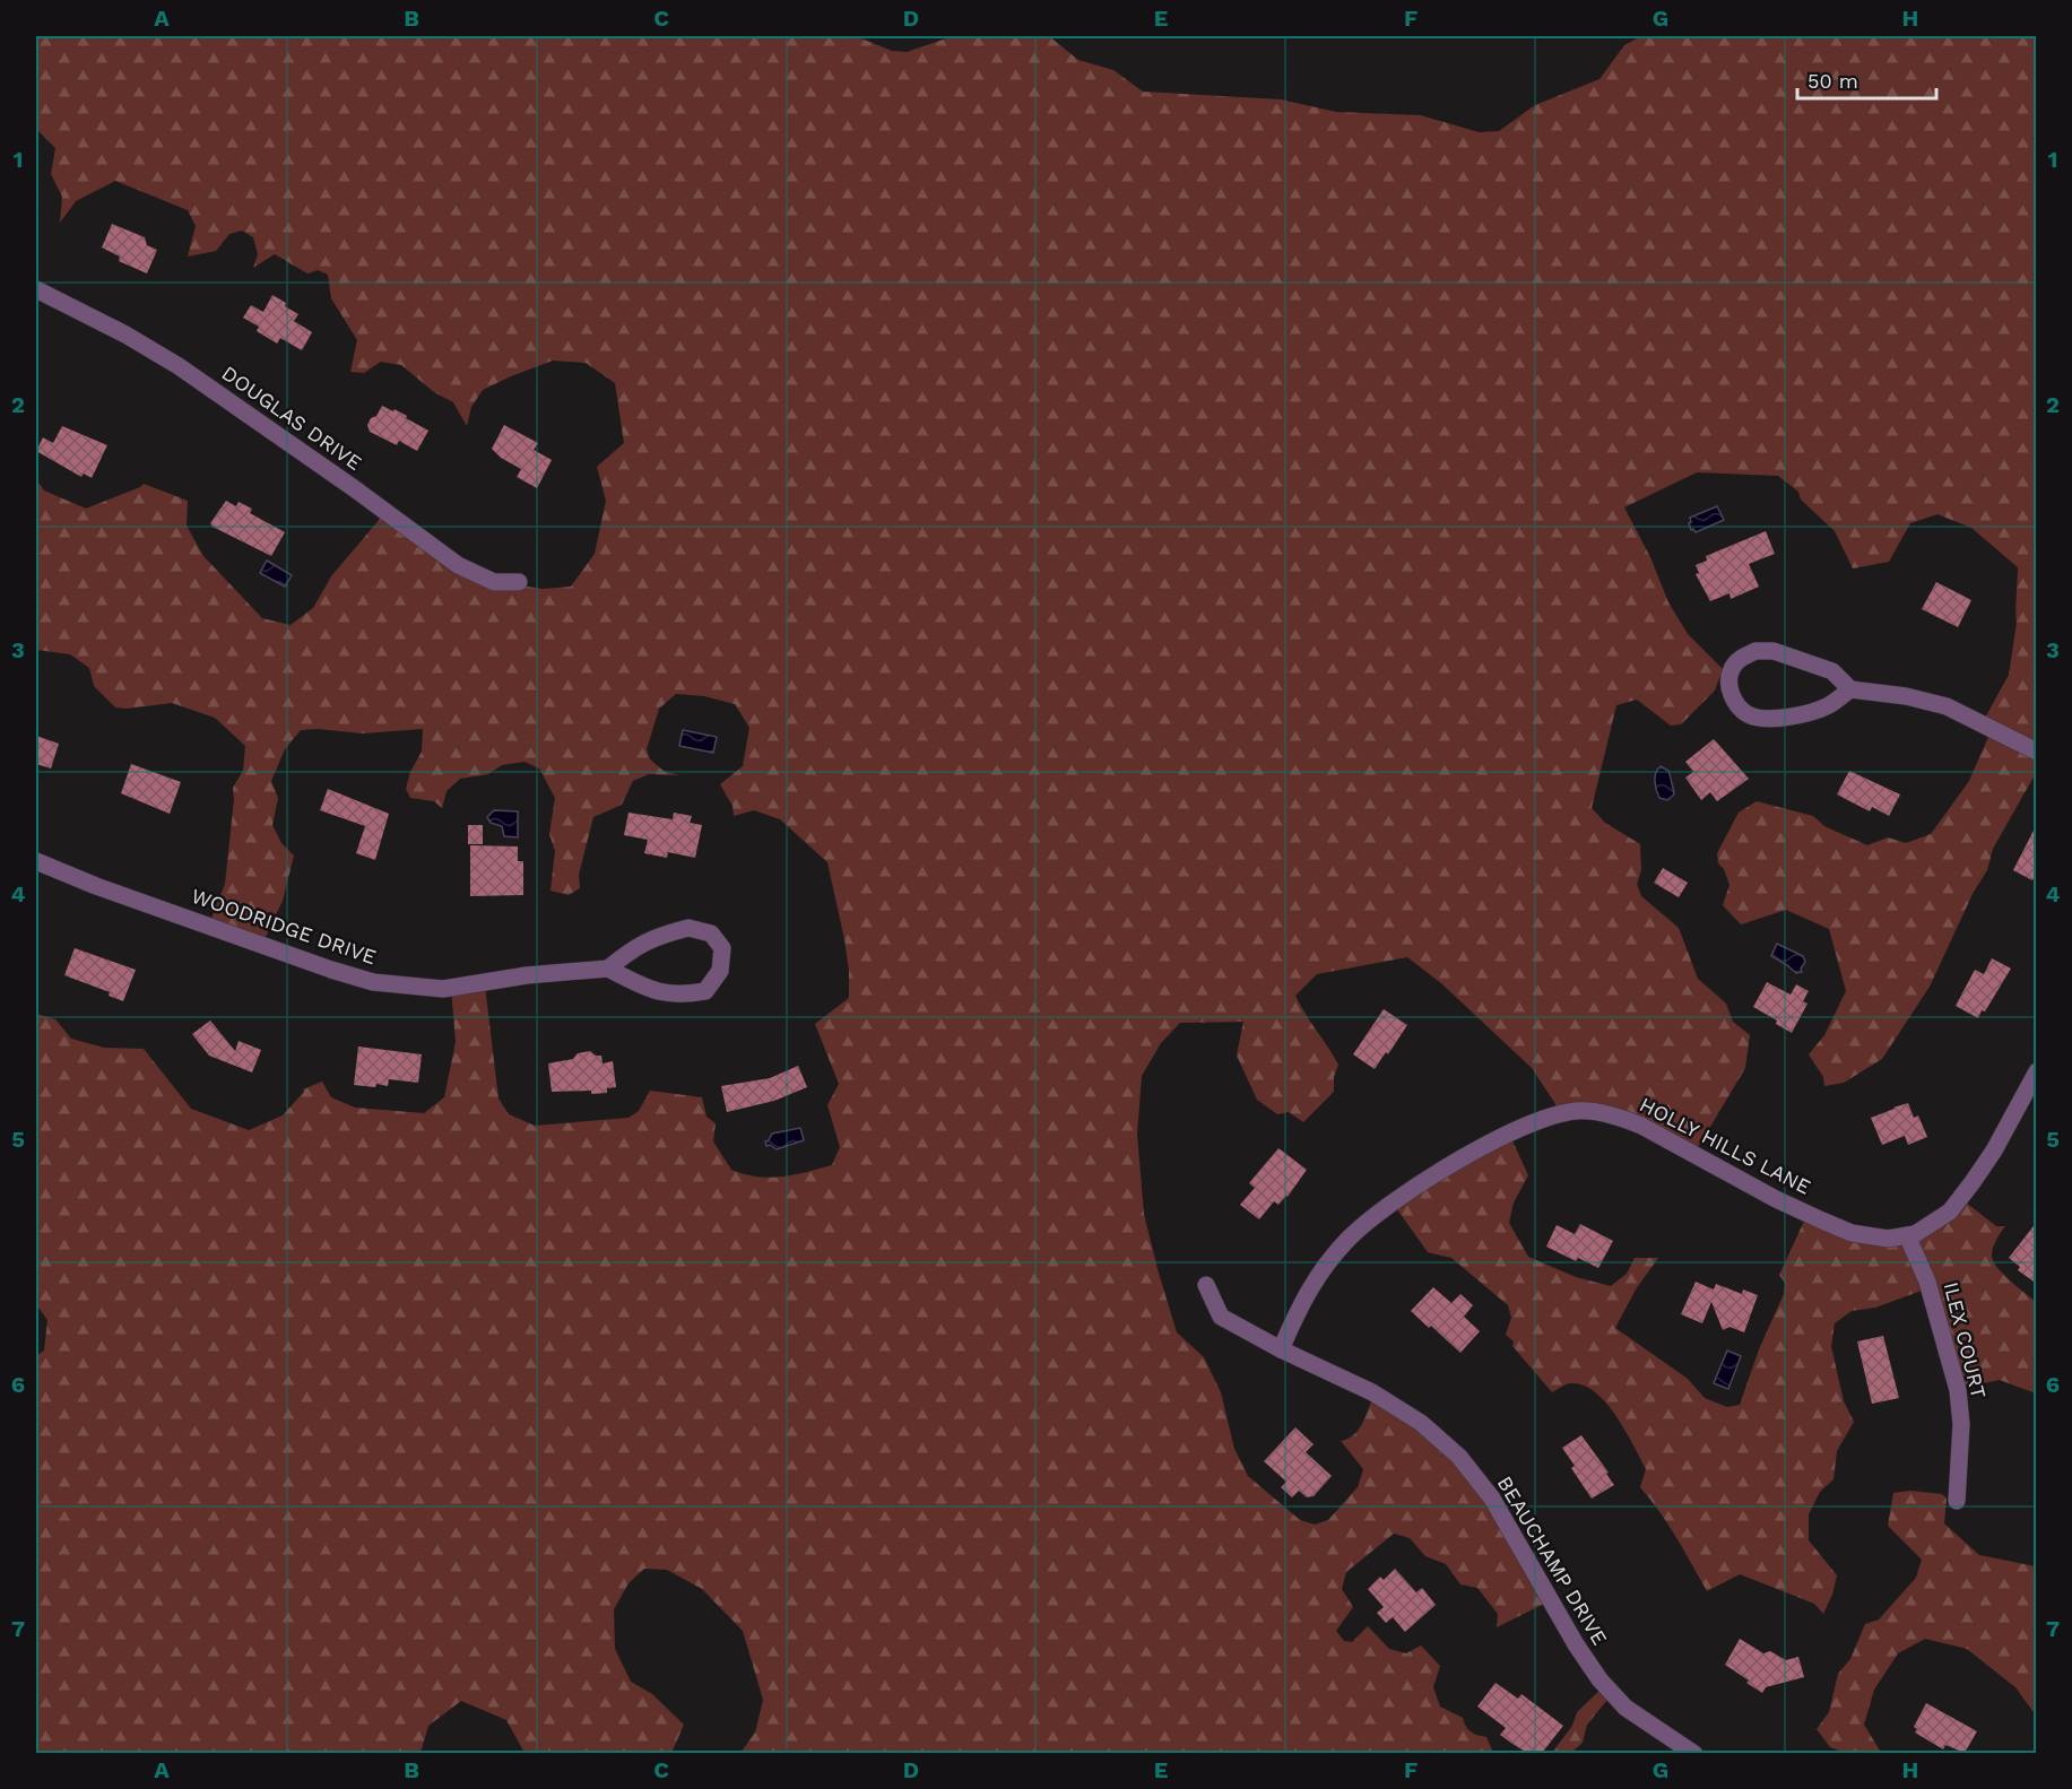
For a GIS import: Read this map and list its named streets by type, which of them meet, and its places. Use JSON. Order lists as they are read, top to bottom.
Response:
{
  "streets": {
    "street": [
      "DOUGLAS DRIVE",
      "WOODRIDGE DRIVE",
      "HOLLY HILLS LANE",
      "ILEX COURT",
      "BEAUCHAMP DRIVE"
    ]
  },
  "crossings": [
    ["HOLLY HILLS LANE", "ILEX COURT"],
    ["HOLLY HILLS LANE", "BEAUCHAMP DRIVE"]
  ],
  "scale_bar": "50 m",
  "grid": {
    "columns": [
      "A",
      "B",
      "C",
      "D",
      "E",
      "F",
      "G",
      "H"
    ],
    "rows": [
      "1",
      "2",
      "3",
      "4",
      "5",
      "6",
      "7"
    ]
  }
}
